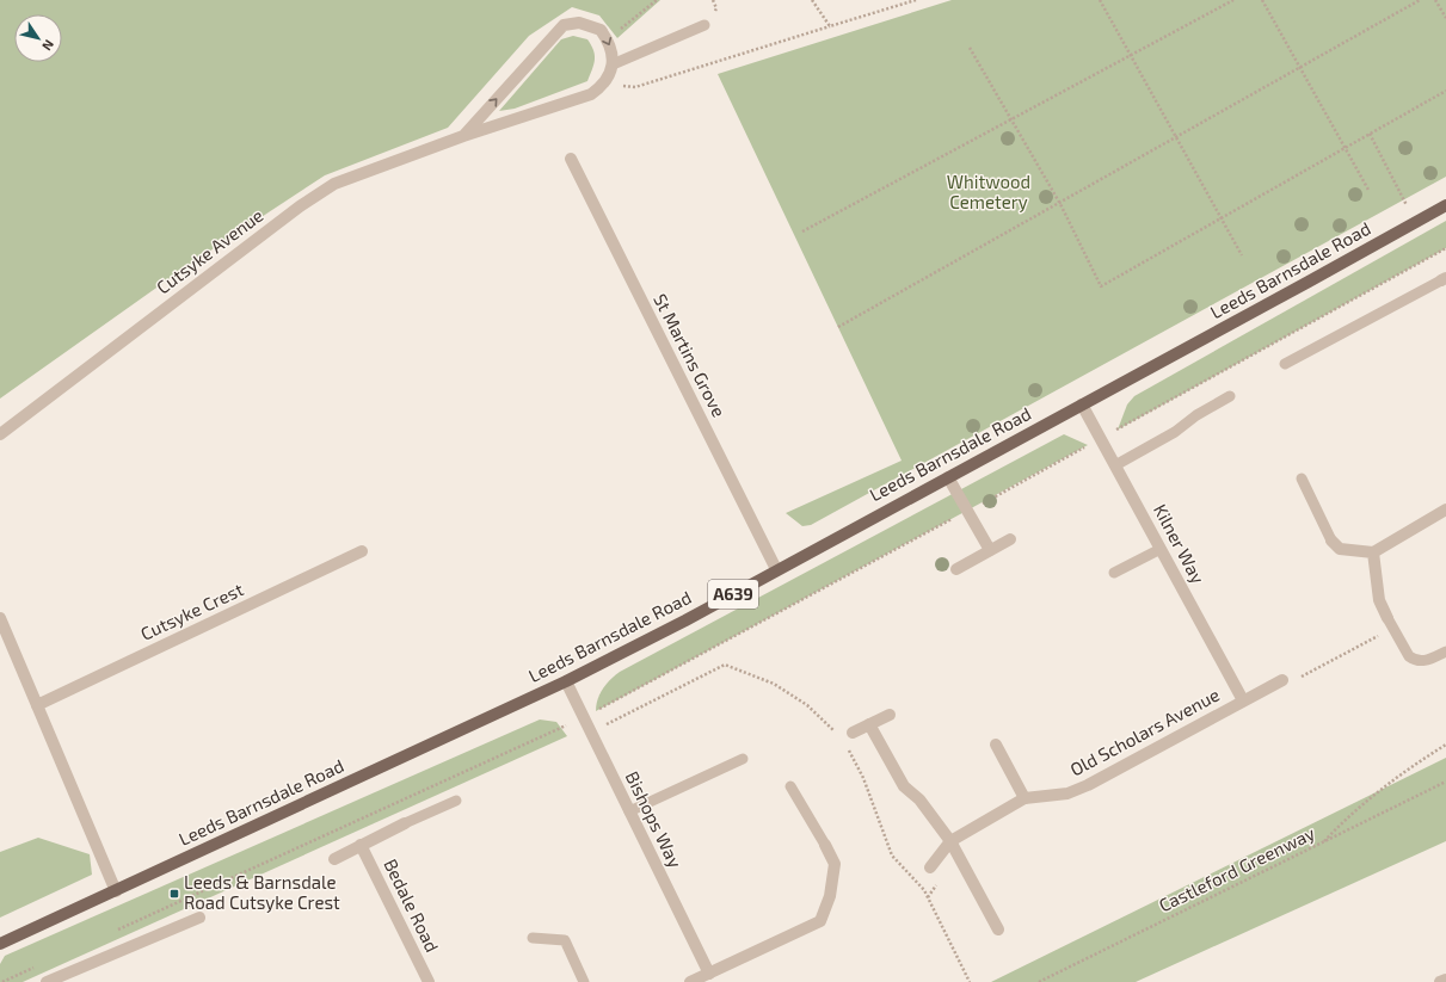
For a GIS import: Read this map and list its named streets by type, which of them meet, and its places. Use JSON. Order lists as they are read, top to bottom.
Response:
{
  "streets": {
    "main road": ["Leeds Barnsdale Road", "A639"],
    "street": [
      "Cutsyke Avenue",
      "St Martins Grove",
      "Kilner Way",
      "Cutsyke Crest",
      "Old Scholars Avenue",
      "Bishops Way",
      "Bedale Road"
    ],
    "path": ["Castleford Greenway"]
  },
  "crossings": [
    ["Leeds Barnsdale Road", "St Martins Grove"],
    ["Leeds Barnsdale Road", "Kilner Way"],
    ["Leeds Barnsdale Road", "Bishops Way"],
    ["Kilner Way", "Old Scholars Avenue"]
  ],
  "parks": ["Whitwood Cemetery"],
  "places": {
    "transit": ["Leeds & Barnsdale Road Cutsyke Crest"]
  },
  "north": "bottom right"
}
